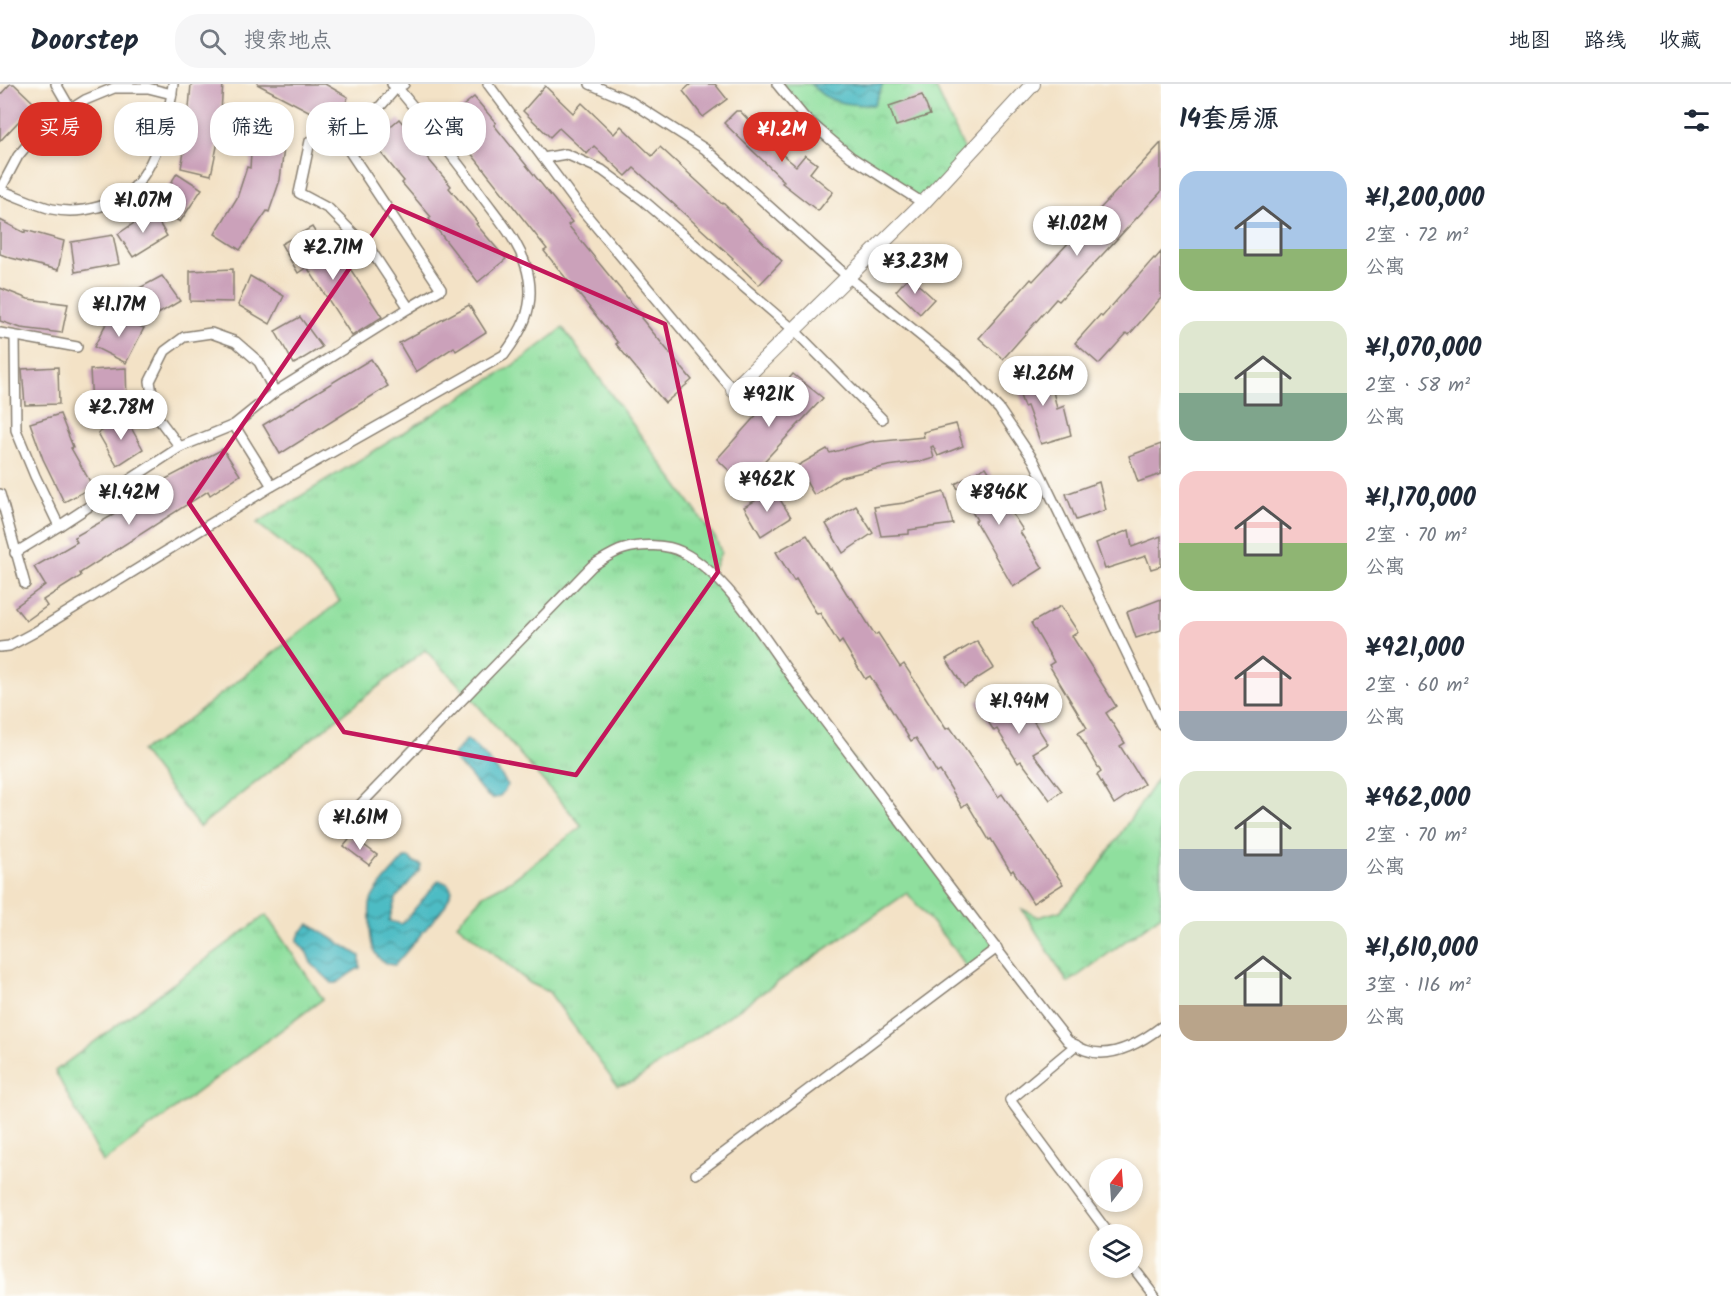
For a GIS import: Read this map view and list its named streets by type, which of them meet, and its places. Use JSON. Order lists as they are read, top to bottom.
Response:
{
  "north": "top",
  "page": {
    "header": "Doorstep",
    "search": "搜索地点",
    "nav": ["地图", "路线", "收藏"],
    "heading": "14套房源",
    "chip": [
      "买房",
      "租房",
      "筛选",
      "新上",
      "公寓"
    ],
    "price": [
      "¥1.2M",
      "¥1.07M",
      "¥1.02M",
      "¥2.71M",
      "¥3.23M",
      "¥1.17M",
      "¥1.26M",
      "¥921K",
      "¥2.78M",
      "¥962K",
      "¥1.42M",
      "¥846K",
      "¥1.94M",
      "¥1.61M"
    ],
    "list": [
      {
        "name": "¥1,200,000",
        "note": "2室 · 72 m² · 公寓"
      },
      {
        "name": "¥1,070,000",
        "note": "2室 · 58 m² · 公寓"
      },
      {
        "name": "¥1,170,000",
        "note": "2室 · 70 m² · 公寓"
      },
      {
        "name": "¥921,000",
        "note": "2室 · 60 m² · 公寓"
      },
      {
        "name": "¥962,000",
        "note": "2室 · 70 m² · 公寓"
      },
      {
        "name": "¥1,610,000",
        "note": "3室 · 116 m² · 公寓"
      }
    ]
  }
}
